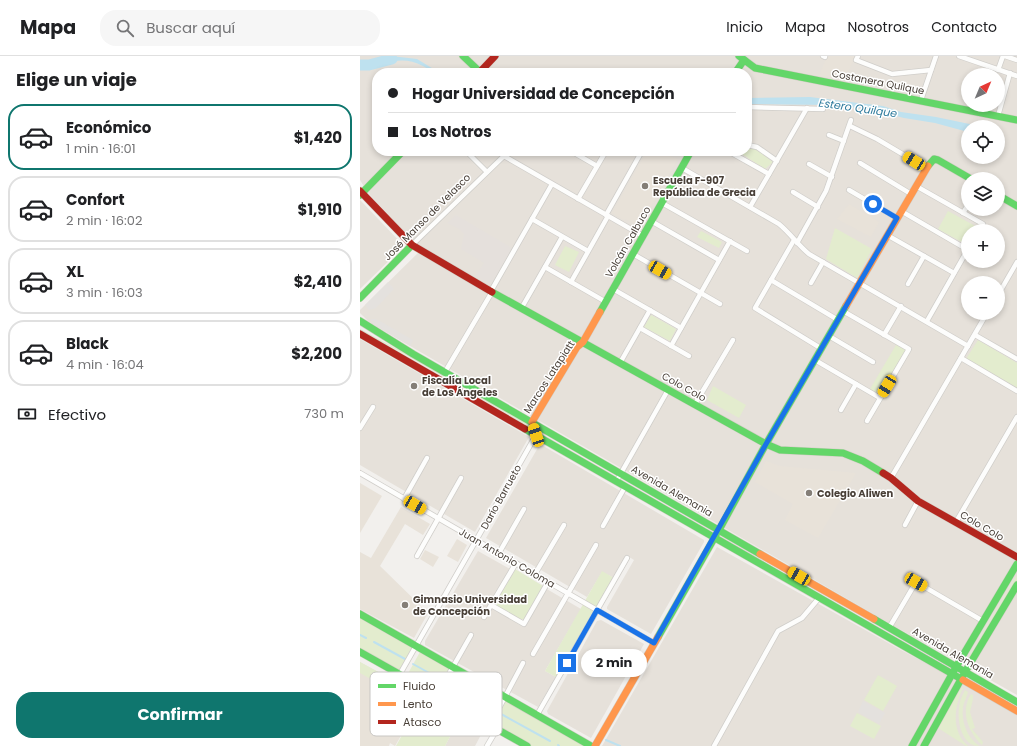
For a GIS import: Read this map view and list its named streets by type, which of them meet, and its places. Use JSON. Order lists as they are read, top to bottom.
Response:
{
  "streets": {
    "main road": [
      "Costanera Quilque",
      "José Manso de Velasco",
      "Volcán Calbuco",
      "Marcos Latapiatt",
      "Colo Colo",
      "Avenida Alemania"
    ],
    "street": ["Darío Barrueto", "Juan Antonio Coloma"]
  },
  "crossings": [
    ["José Manso de Velasco", "Colo Colo"],
    ["Volcán Calbuco", "Marcos Latapiatt"],
    ["Volcán Calbuco", "Colo Colo"],
    ["Marcos Latapiatt", "Colo Colo"],
    ["Marcos Latapiatt", "Avenida Alemania"],
    ["Avenida Alemania", "Darío Barrueto"],
    ["Darío Barrueto", "Juan Antonio Coloma"]
  ],
  "water": ["Estero Quilque"],
  "places": [
    "Escuela F-907 República de Grecia",
    "Fiscalía Local de Los Ángeles",
    "Colegio Aliwen",
    "Gimnasio Universidad de Concepción"
  ],
  "legend": ["Fluido", "Lento", "Atasco"],
  "north": "top right",
  "page": {
    "header": "Mapa",
    "search": "Buscar aquí",
    "nav": [
      "Inicio",
      "Mapa",
      "Nosotros",
      "Contacto"
    ],
    "heading": "Elige un viaje",
    "map_buttons": ["+", "−"],
    "banner": ["Hogar Universidad de Concepción", "Los Notros"],
    "list": [
      {
        "name": "Económico",
        "note": "1 min · 16:01",
        "value": "$1,420"
      },
      {
        "name": "Confort",
        "note": "2 min · 16:02",
        "value": "$1,910"
      },
      {
        "name": "XL",
        "note": "3 min · 16:03",
        "value": "$2,410"
      },
      {
        "name": "Black",
        "note": "4 min · 16:04",
        "value": "$2,200"
      }
    ],
    "pay": ["Efectivo", "730 m"],
    "bubble": "2 min",
    "buttons": "Confirmar"
  }
}
